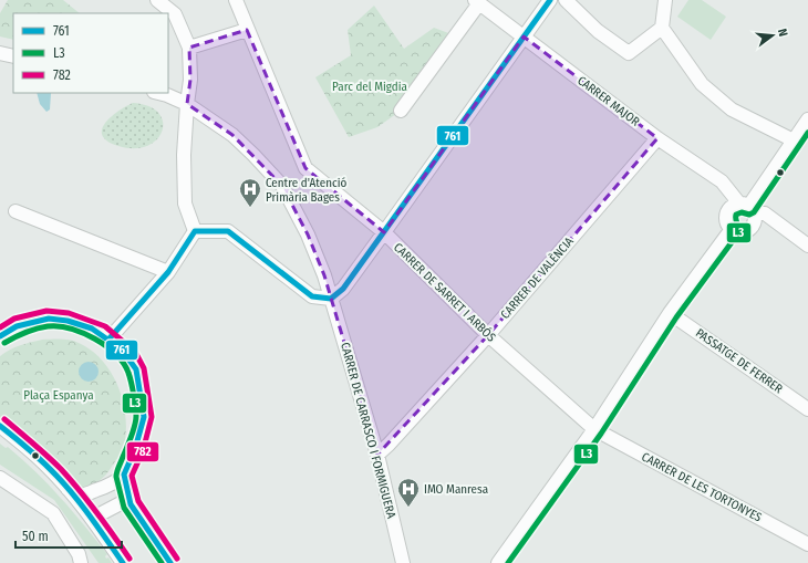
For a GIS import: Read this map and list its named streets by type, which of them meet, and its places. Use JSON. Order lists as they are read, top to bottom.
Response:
{
  "streets": {
    "street": [
      "CARRER MAJOR",
      "CARRER DE VALÈNCIA",
      "CARRER DE SARRET I ARBÓS",
      "PASSATGE DE FERRER",
      "CARRER DE CARRASCO I FORMIGUERA",
      "CARRER DE LES TORTONYES"
    ]
  },
  "crossings": [
    ["CARRER MAJOR", "CARRER DE VALÈNCIA"],
    ["CARRER DE VALÈNCIA", "CARRER DE SARRET I ARBÓS"],
    ["CARRER DE VALÈNCIA", "CARRER DE CARRASCO I FORMIGUERA"],
    ["CARRER DE SARRET I ARBÓS", "CARRER DE LES TORTONYES"]
  ],
  "parks": ["Parc del Migdia", "Plaça Espanya"],
  "places": {
    "hospital": ["Centre d'Atenció Primària Bages", "IMO Manresa"]
  },
  "lines": ["transit line 761", "transit line L3", "transit line 782"],
  "legend": ["761", "L3", "782"],
  "scale_bar": "50 m",
  "north": "right"
}
